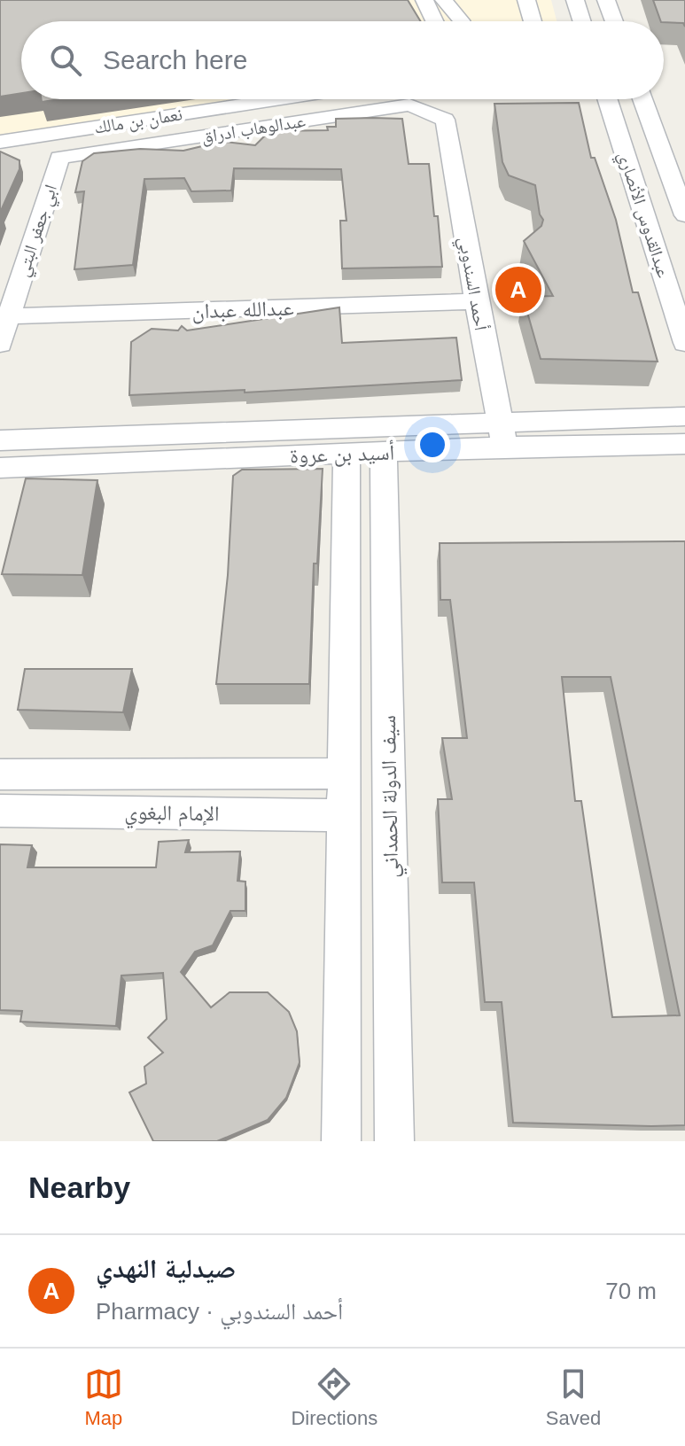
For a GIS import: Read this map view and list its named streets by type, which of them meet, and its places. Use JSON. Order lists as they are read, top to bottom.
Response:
{
  "streets": {
    "street": [
      "نعمان بن مالك",
      "عبدالوهاب ادراق",
      "عبدالقدوس الأنصاري",
      "ابي جعفر البتي",
      "أحمد السندوبي",
      "عبدالله عبدان",
      "أسيد بن عروة",
      "سيف الدولة الحمداني",
      "الإمام البغوي"
    ]
  },
  "crossings": [
    ["عبدالوهاب ادراق", "ابي جعفر البتي"],
    ["عبدالوهاب ادراق", "أحمد السندوبي"],
    ["ابي جعفر البتي", "عبدالله عبدان"],
    ["أحمد السندوبي", "عبدالله عبدان"],
    ["أحمد السندوبي", "أسيد بن عروة"],
    ["أسيد بن عروة", "سيف الدولة الحمداني"],
    ["سيف الدولة الحمداني", "الإمام البغوي"]
  ],
  "page": {
    "search": "Search here",
    "pins": "A",
    "heading": "Nearby",
    "list": [
      {
        "mark": "A",
        "name": "صيدلية النهدي",
        "note": "Pharmacy · أحمد السندوبي",
        "value": "70 m"
      }
    ],
    "nav": ["Map", "Directions", "Saved"]
  }
}
